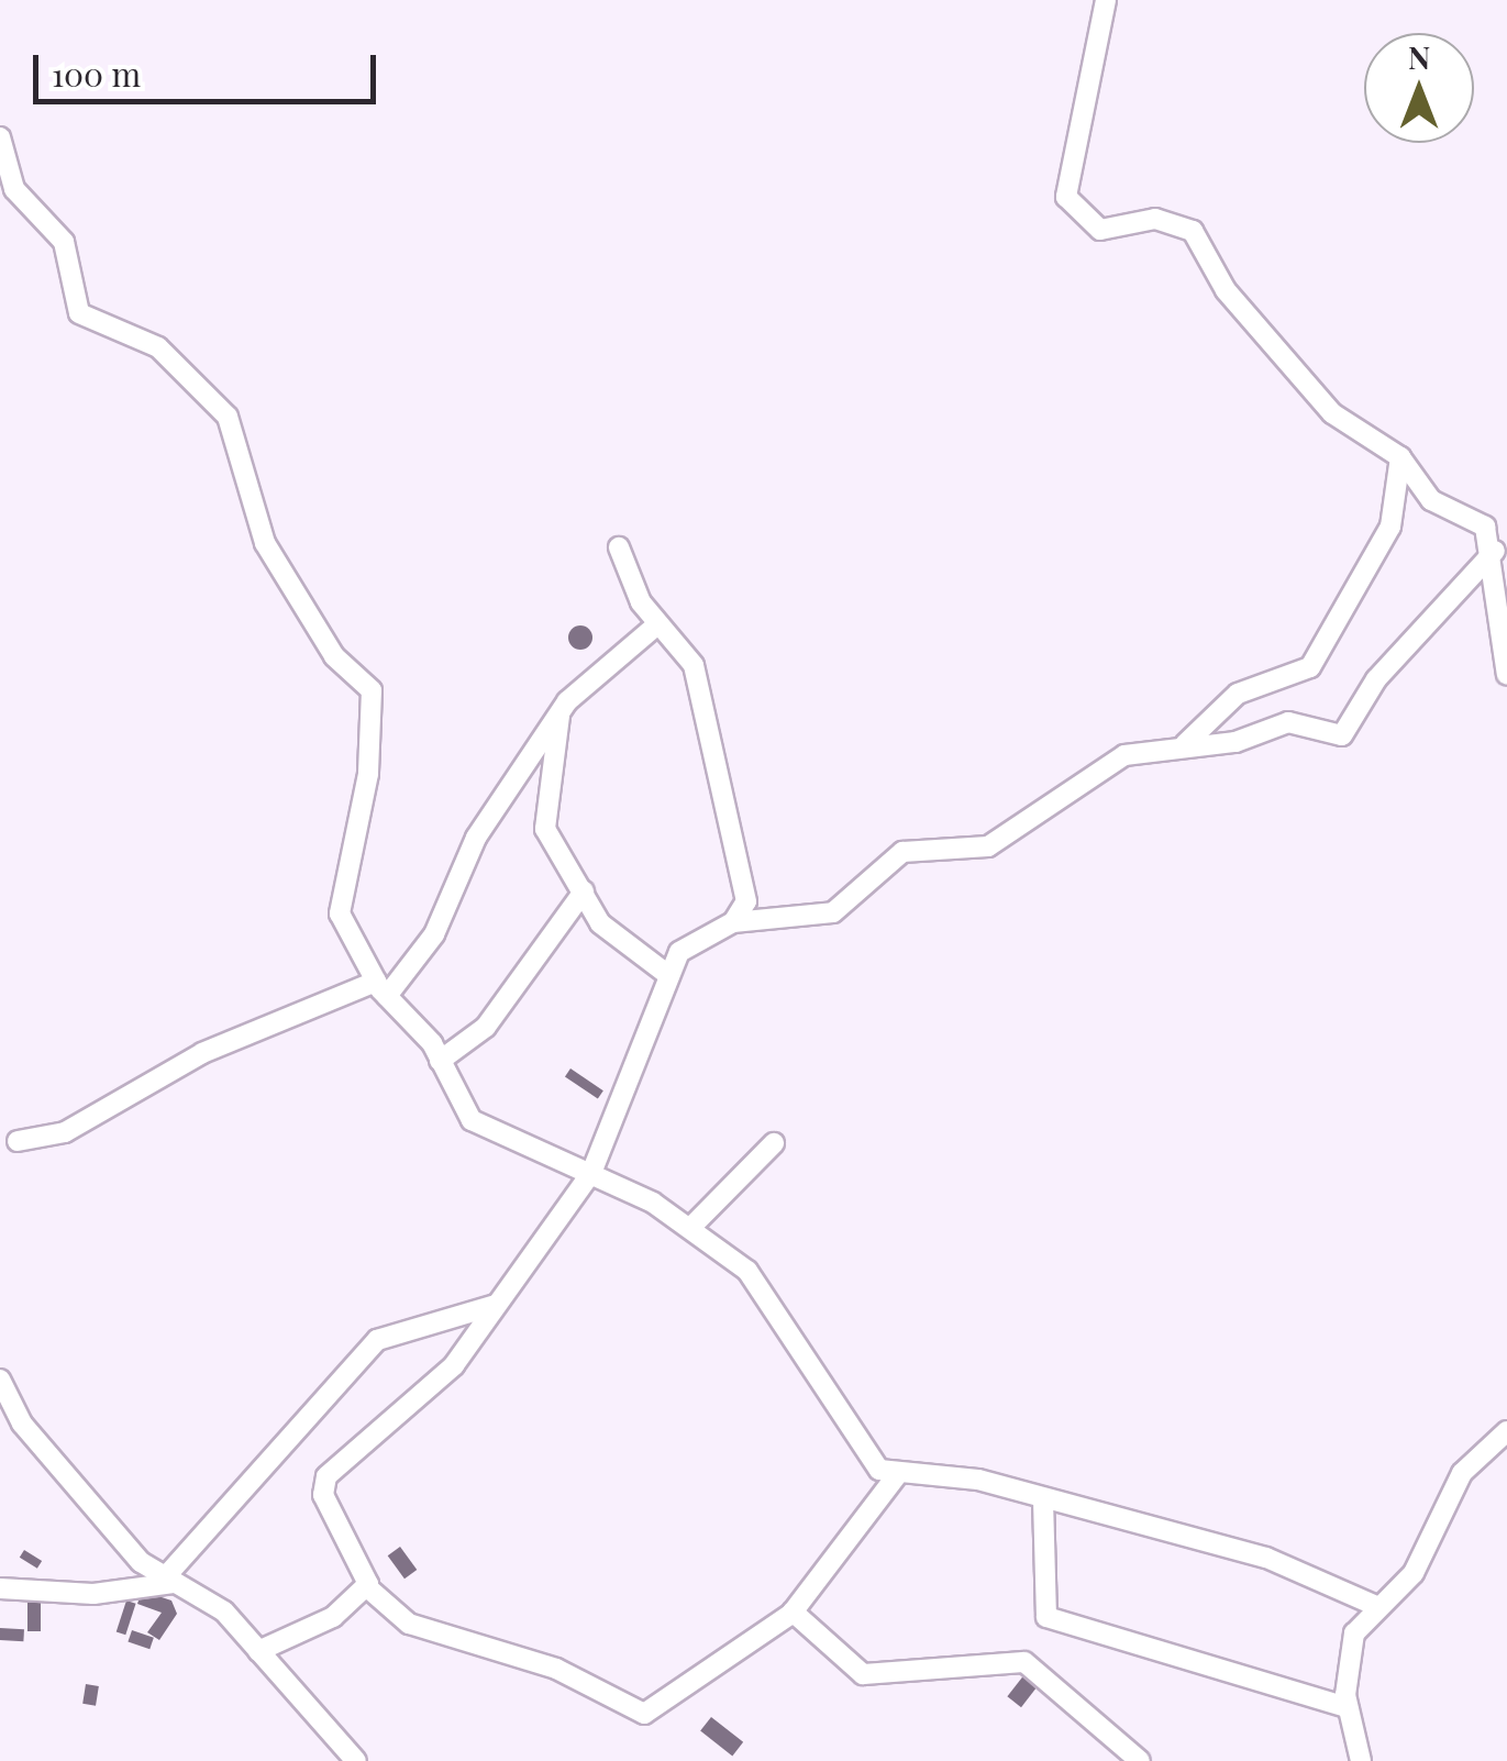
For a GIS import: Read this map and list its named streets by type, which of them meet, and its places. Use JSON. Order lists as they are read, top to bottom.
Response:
{
  "scale_bar": "100 m",
  "north": "top"
}
